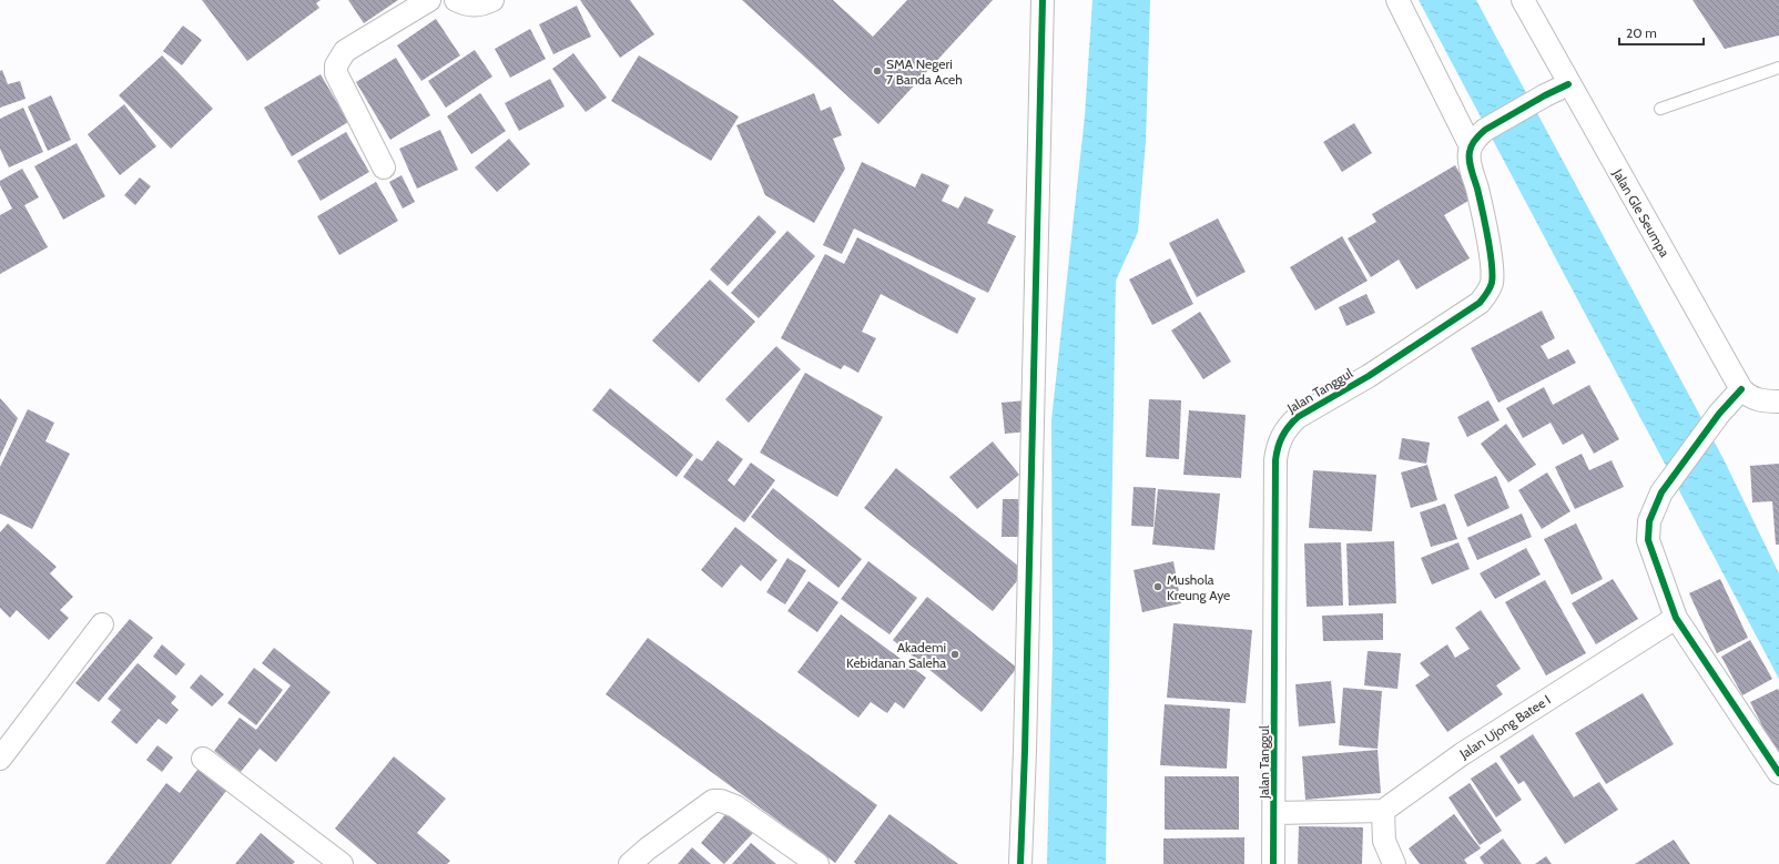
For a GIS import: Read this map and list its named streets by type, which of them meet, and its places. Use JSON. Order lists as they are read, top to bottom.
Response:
{
  "streets": {
    "street": ["Jalan Gle Seumpa", "Jalan Tanggul", "Jalan Ujong Batee I"]
  },
  "places": ["SMA Negeri 7 Banda Aceh", "Mushola Kreung Aye", "Akademi Kebidanan Saleha"],
  "scale_bar": "20 m"
}
